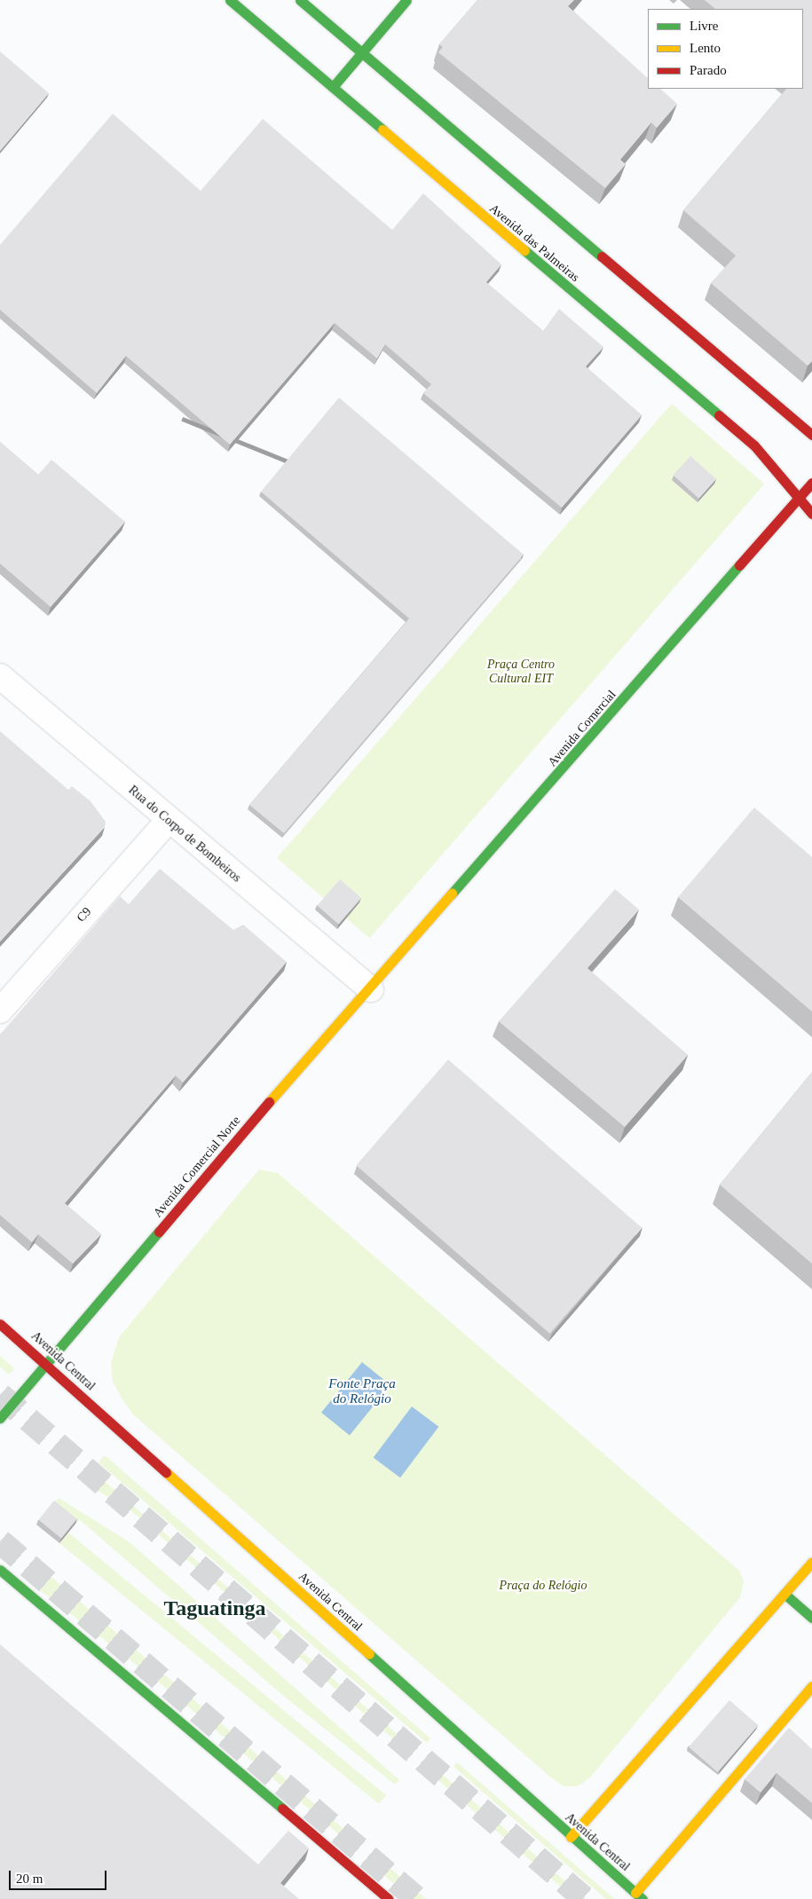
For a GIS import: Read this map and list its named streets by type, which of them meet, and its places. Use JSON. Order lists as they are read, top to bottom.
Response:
{
  "streets": {
    "main road": [
      "Avenida das Palmeiras",
      "Avenida Comercial",
      "Avenida Comercial Norte",
      "Avenida Central"
    ],
    "street": ["Rua do Corpo de Bombeiros", "C9"]
  },
  "crossings": [
    ["Avenida das Palmeiras", "Avenida Comercial"],
    ["Avenida Comercial", "Rua do Corpo de Bombeiros"],
    ["Avenida Comercial", "Avenida Comercial Norte"],
    ["Rua do Corpo de Bombeiros", "C9"],
    ["Rua do Corpo de Bombeiros", "Avenida Comercial Norte"],
    ["Avenida Comercial Norte", "Avenida Central"]
  ],
  "districts": ["Taguatinga"],
  "water": ["Fonte Praça do Relógio"],
  "parks": ["Praça Centro Cultural EIT", "Praça do Relógio"],
  "legend": ["Livre", "Lento", "Parado"],
  "scale_bar": "20 m"
}
